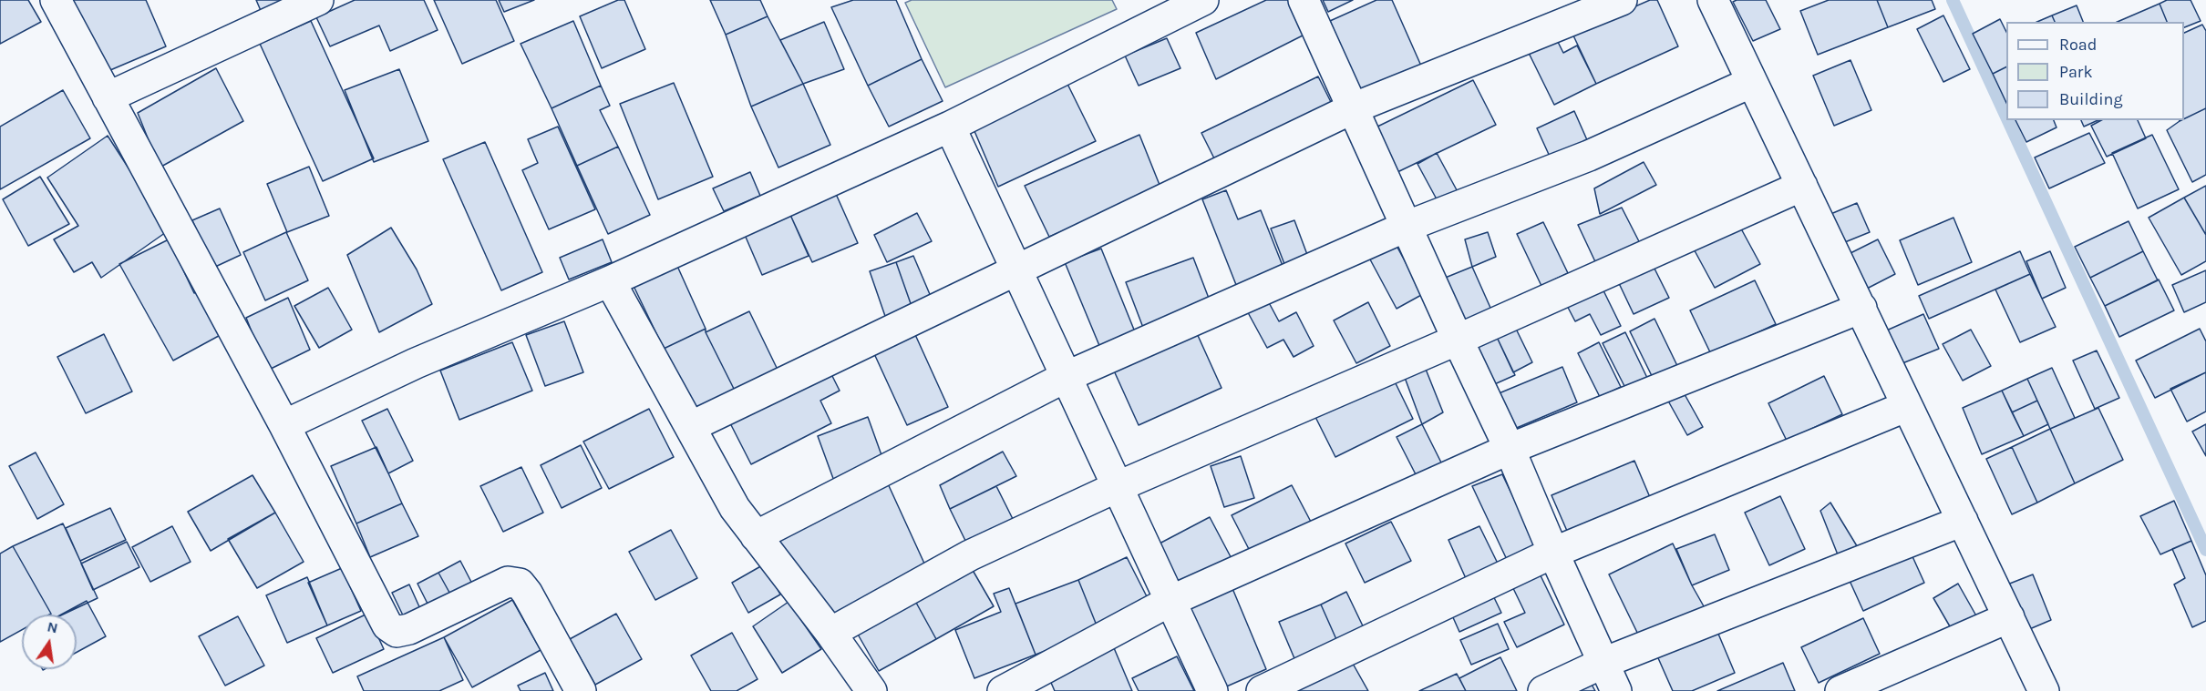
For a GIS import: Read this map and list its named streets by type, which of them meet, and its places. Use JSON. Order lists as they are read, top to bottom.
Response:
{
  "legend": ["Road", "Park", "Building"],
  "north": "top"
}
